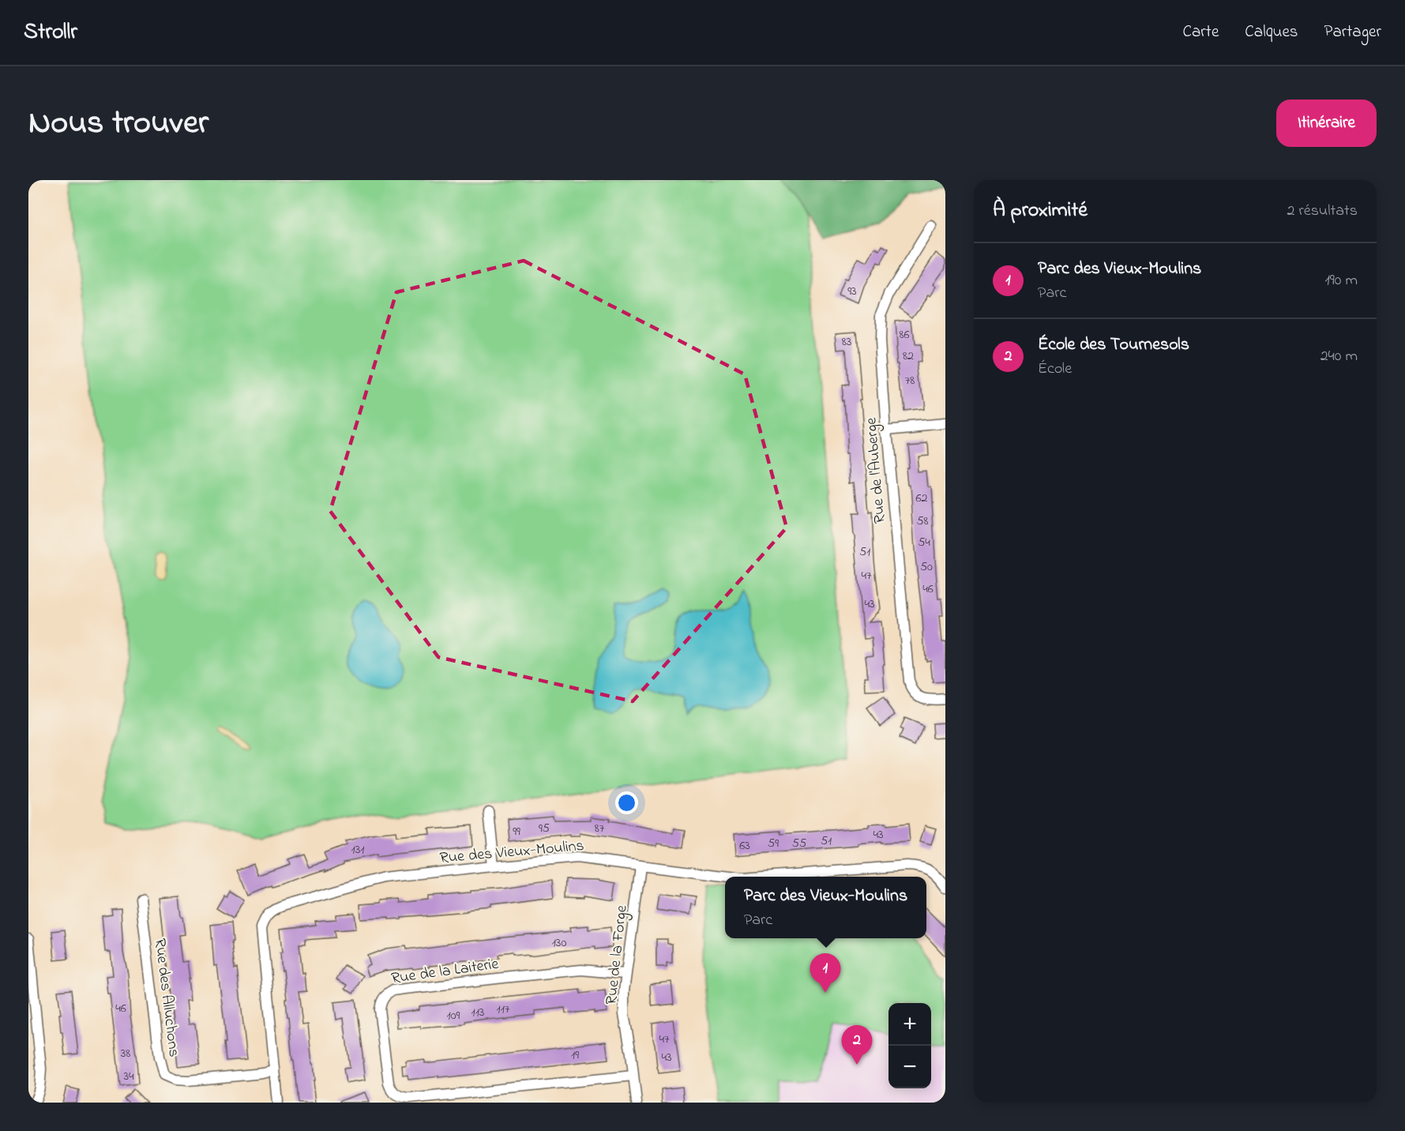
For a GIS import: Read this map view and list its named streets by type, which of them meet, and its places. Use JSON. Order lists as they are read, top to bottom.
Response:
{
  "streets": {
    "street": [
      "Rue de l'Auberge",
      "Rue des Vieux-Moulins",
      "Rue de la Forge",
      "Rue de la Laiterie",
      "Rue des Alluchons"
    ]
  },
  "crossings": [
    ["Rue des Vieux-Moulins", "Rue de la Forge"],
    ["Rue des Vieux-Moulins", "Rue des Alluchons"],
    ["Rue de la Forge", "Rue de la Laiterie"]
  ],
  "house_numbers": [
    "93",
    "86",
    "83",
    "82",
    "78",
    "62",
    "58",
    "54",
    "51",
    "50",
    "47",
    "46",
    "43",
    "95",
    "87",
    "99",
    "43",
    "51",
    "59",
    "55",
    "63",
    "131",
    "130",
    "46",
    "117",
    "113",
    "109",
    "47",
    "38",
    "19",
    "43",
    "34"
  ],
  "page": {
    "header": "Strollr",
    "nav": ["Carte", "Calques", "Partager"],
    "title": "Nous trouver",
    "buttons": "Itinéraire",
    "heading": ["À proximité", "2 résultats"],
    "list": [
      {
        "mark": "1",
        "name": "Parc des Vieux-Moulins",
        "note": "Parc",
        "value": "190 m"
      },
      {
        "mark": "2",
        "name": "École des Tournesols",
        "note": "École",
        "value": "240 m"
      }
    ],
    "popup": ["Parc des Vieux-Moulins", "Parc"],
    "pins": ["1", "2"],
    "map_buttons": ["+", "−"]
  }
}
